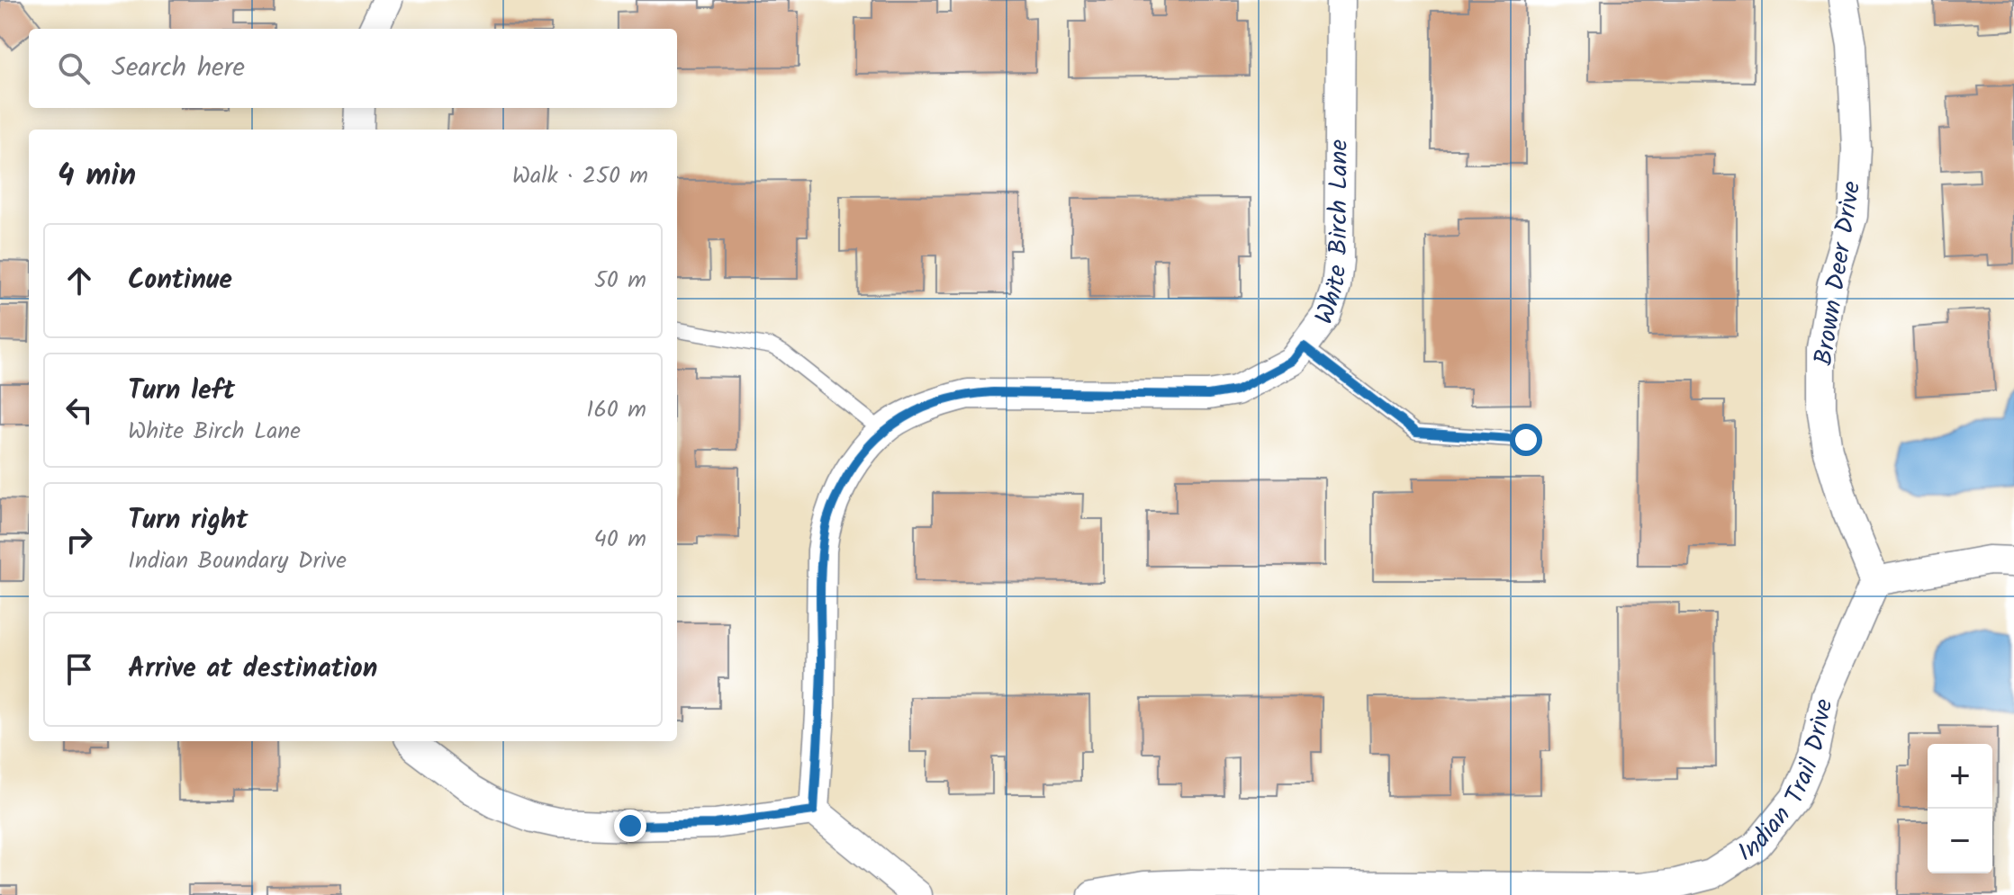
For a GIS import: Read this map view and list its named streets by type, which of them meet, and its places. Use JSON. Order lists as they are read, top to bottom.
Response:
{
  "streets": {
    "street": ["White Birch Lane", "Brown Deer Drive", "Indian Trail Drive"]
  },
  "crossings": [
    ["Brown Deer Drive", "Indian Trail Drive"]
  ],
  "page": {
    "search": "Search here",
    "heading": ["4 min", "Walk · 250 m"],
    "list": [
      ["Continue", "50 m"],
      ["Turn left", "White Birch Lane", "160 m"],
      ["Turn right", "Indian Boundary Drive", "40 m"],
      "Arrive at destination"
    ],
    "map_buttons": ["+", "−"]
  }
}
